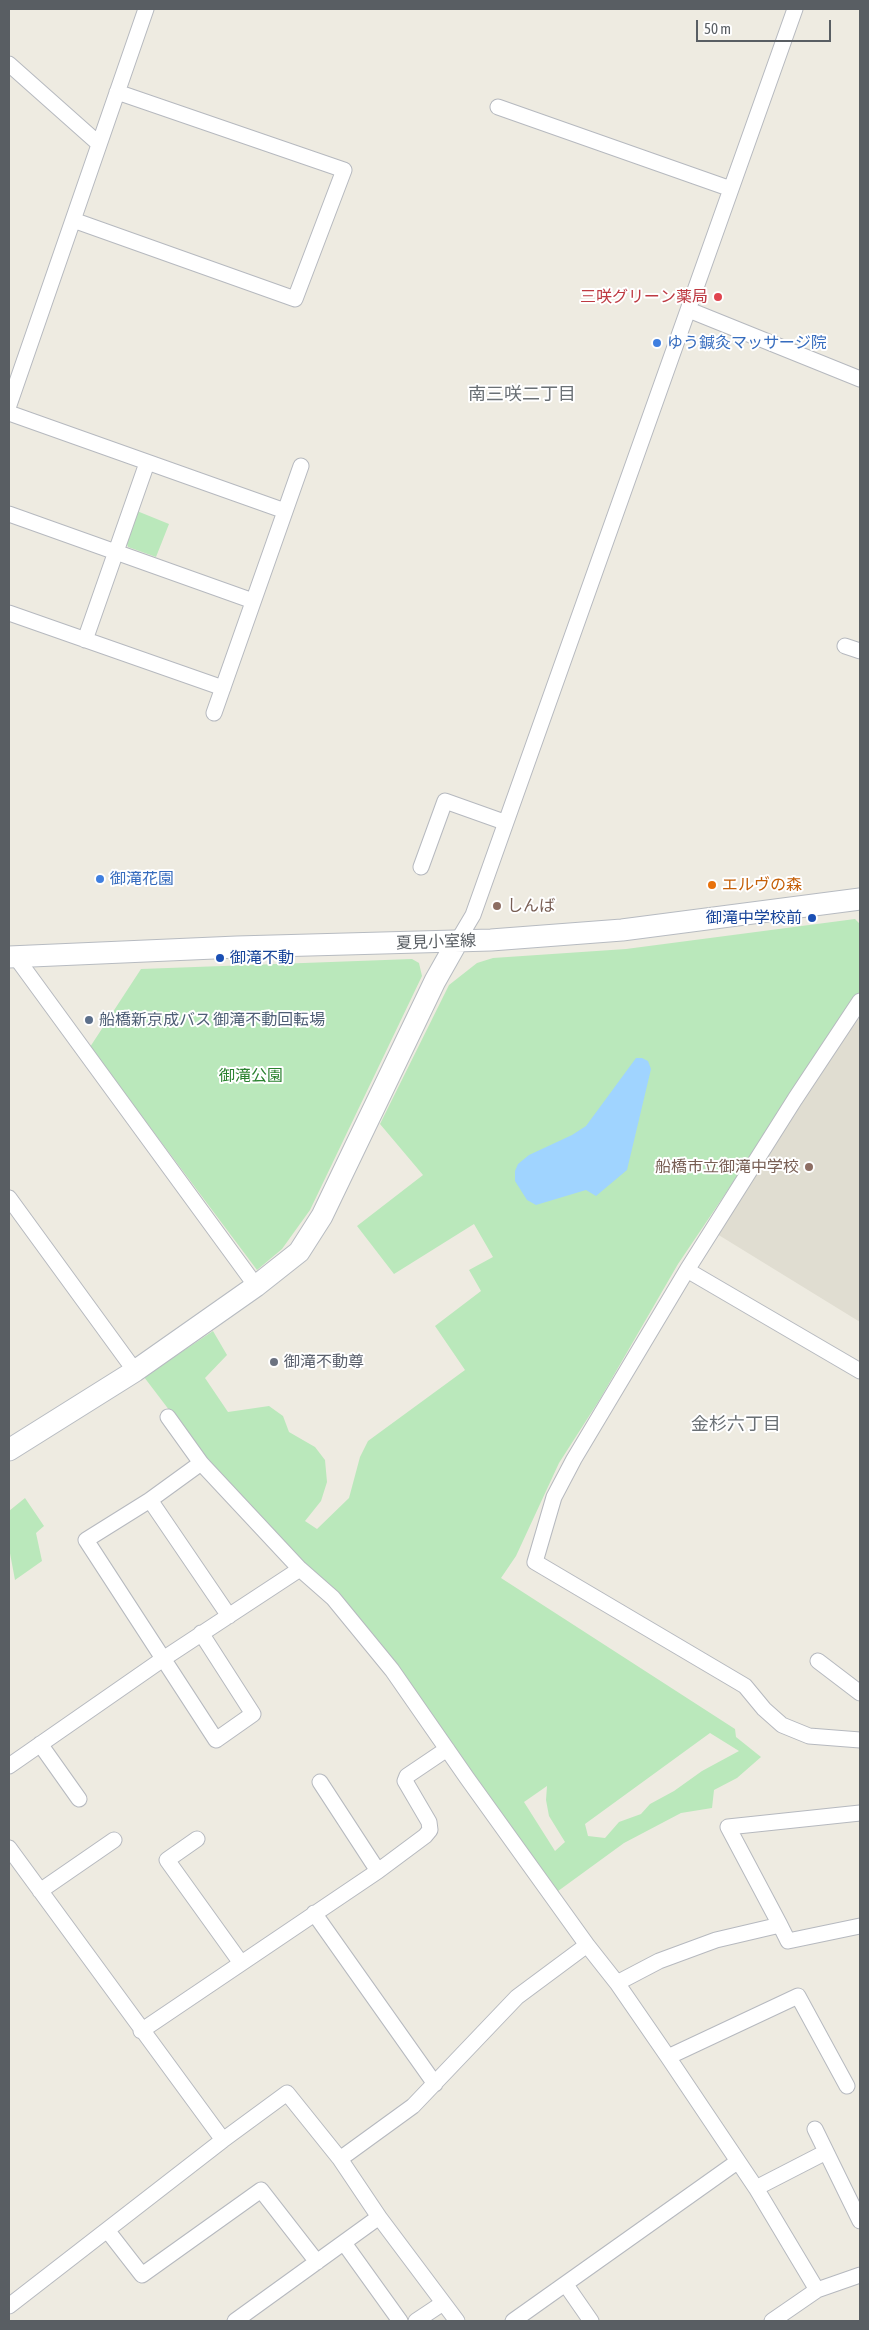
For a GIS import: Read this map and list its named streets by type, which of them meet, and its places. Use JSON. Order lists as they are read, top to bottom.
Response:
{
  "streets": {
    "main road": ["夏見小室線"]
  },
  "districts": ["南三咲二丁目", "金杉六丁目"],
  "parks": ["御滝公園"],
  "places": [
    "三咲グリーン薬局",
    "ゆう鍼灸マッサージ院",
    "御滝花園",
    "エルヴの森",
    "しんば",
    "御滝中学校前",
    "御滝不動",
    "船橋新京成バス 御滝不動回転場",
    "船橋市立御滝中学校",
    "御滝不動尊"
  ],
  "scale_bar": "50 m"
}
